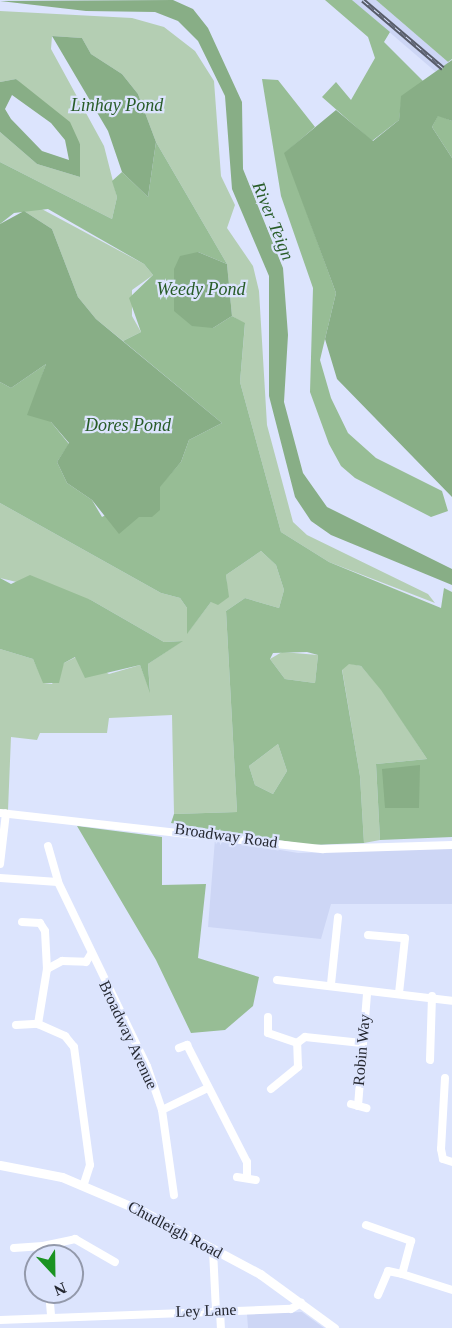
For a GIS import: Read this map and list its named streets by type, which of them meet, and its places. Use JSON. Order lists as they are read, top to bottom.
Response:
{
  "streets": {
    "main road": ["Chudleigh Road"],
    "street": [
      "Broadway Road",
      "Broadway Avenue",
      "Robin Way",
      "Ley Lane"
    ]
  },
  "crossings": [
    ["Chudleigh Road", "Ley Lane"]
  ],
  "water": [
    "Linhay Pond",
    "River Teign",
    "Weedy Pond",
    "Dores Pond"
  ],
  "north": "bottom"
}
